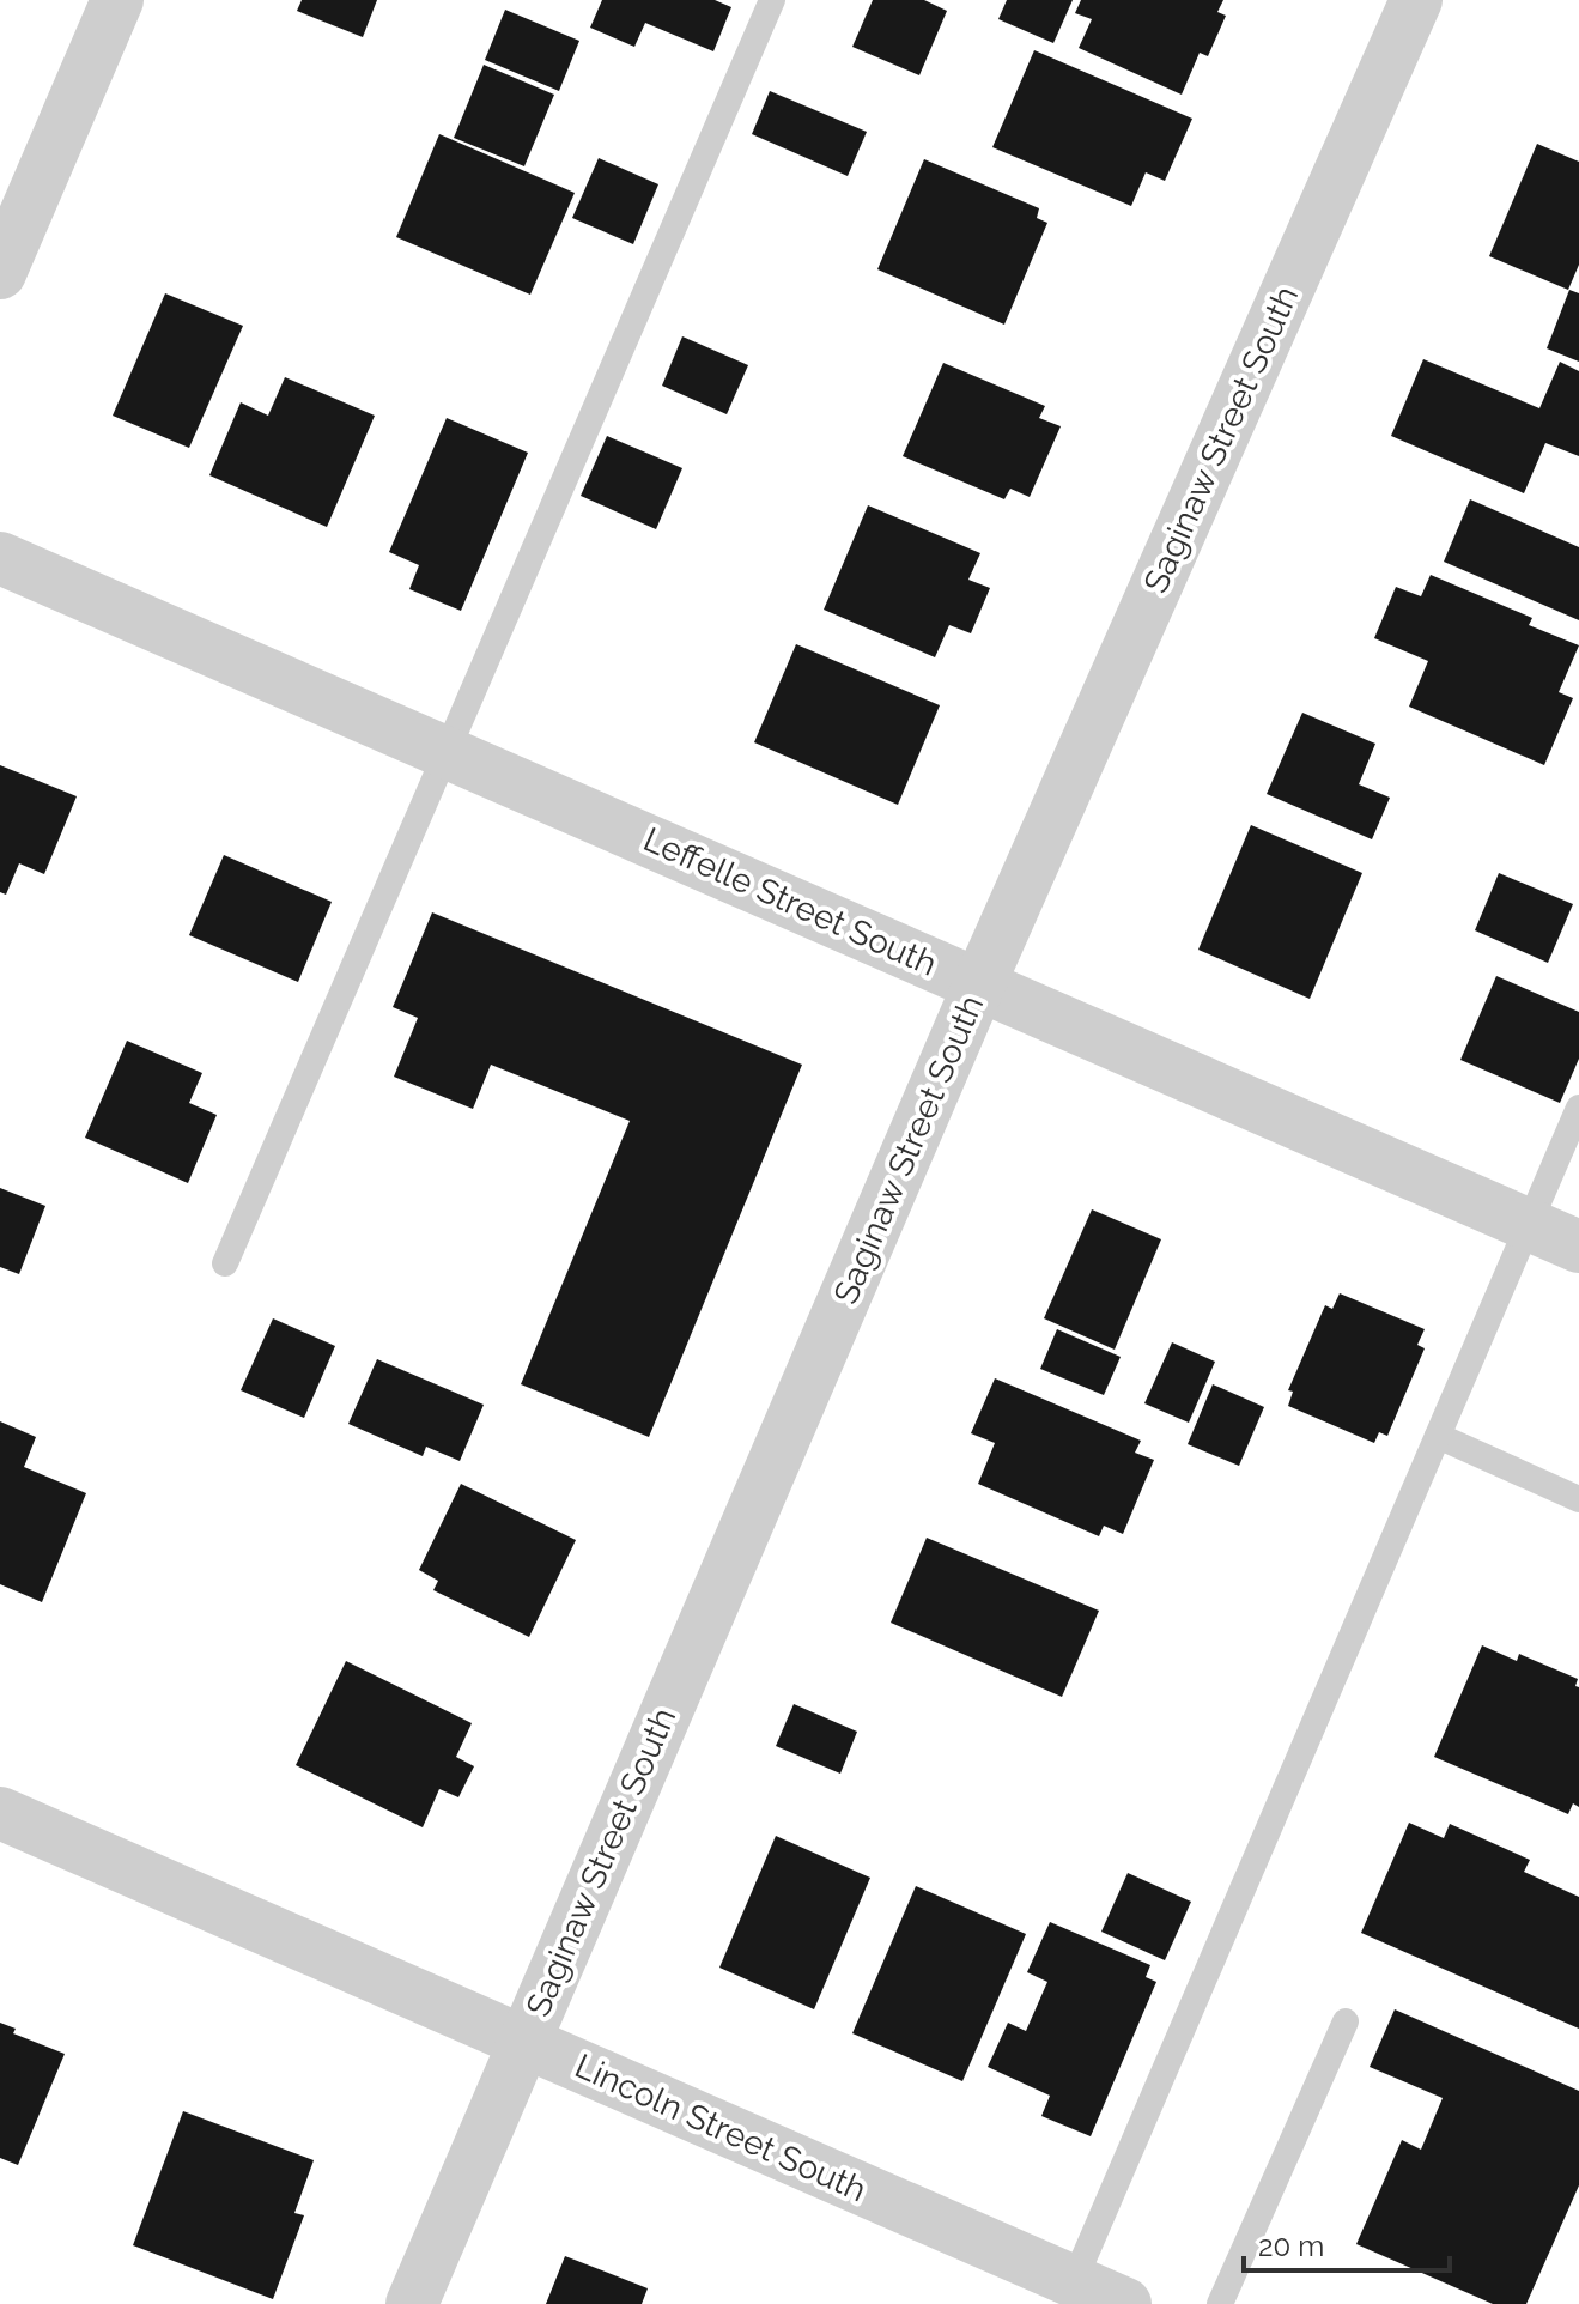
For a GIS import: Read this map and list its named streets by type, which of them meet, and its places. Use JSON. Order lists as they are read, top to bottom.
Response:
{
  "streets": {
    "street": ["Saginaw Street South", "Leffelle Street South", "Lincoln Street South"]
  },
  "crossings": [
    ["Saginaw Street South", "Leffelle Street South"],
    ["Saginaw Street South", "Lincoln Street South"]
  ],
  "scale_bar": "20 m"
}
